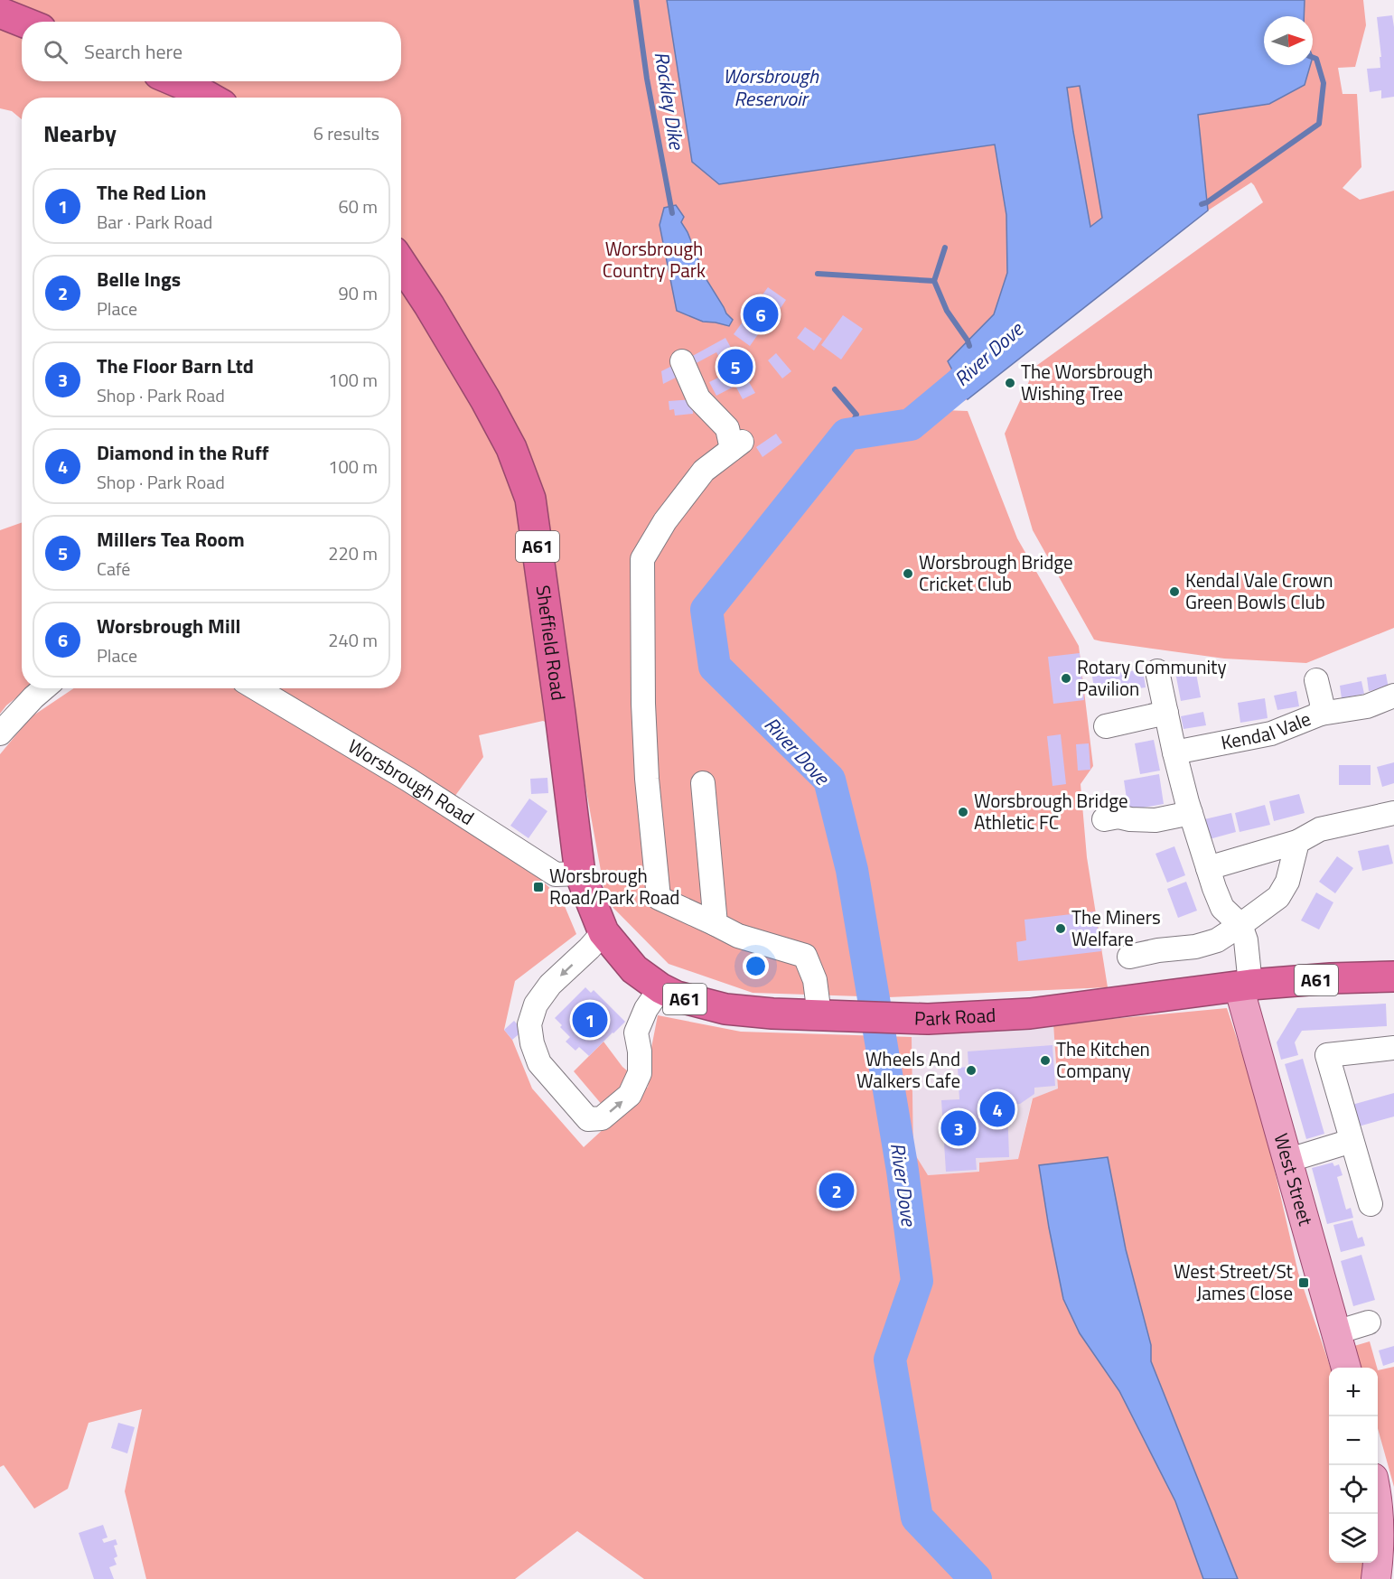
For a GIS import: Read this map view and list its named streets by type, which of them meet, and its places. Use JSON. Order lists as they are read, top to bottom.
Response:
{
  "streets": {
    "highway": ["A61", "Sheffield Road", "Park Road"],
    "main road": ["West Street"],
    "street": ["Kendal Vale", "Worsbrough Road"]
  },
  "crossings": [
    ["Sheffield Road", "Worsbrough Road"],
    ["Sheffield Road", "Park Road"],
    ["Worsbrough Road", "Park Road"],
    ["Park Road", "West Street"]
  ],
  "water": ["Worsbrough Reservoir", "Rockley Dike", "River Dove"],
  "parks": ["Worsbrough Country Park"],
  "places": {
    "other": [
      "The Worsbrough Wishing Tree",
      "Worsbrough Bridge Cricket Club",
      "Kendal Vale Crown Green Bowls Club",
      "Rotary Community Pavilion",
      "Worsbrough Bridge Athletic FC",
      "The Miners Welfare",
      "The Kitchen Company",
      "Wheels And Walkers Cafe"
    ],
    "transit": ["Worsbrough Road/Park Road", "West Street/St James Close"]
  },
  "north": "right",
  "page": {
    "search": "Search here",
    "heading": ["Nearby", "6 results"],
    "list": [
      {
        "mark": "1",
        "name": "The Red Lion",
        "note": "Bar · Park Road",
        "value": "60 m"
      },
      {
        "mark": "2",
        "name": "Belle Ings",
        "note": "Place",
        "value": "90 m"
      },
      {
        "mark": "3",
        "name": "The Floor Barn Ltd",
        "note": "Shop · Park Road",
        "value": "100 m"
      },
      {
        "mark": "4",
        "name": "Diamond in the Ruff",
        "note": "Shop · Park Road",
        "value": "100 m"
      },
      {
        "mark": "5",
        "name": "Millers Tea Room",
        "note": "Café",
        "value": "220 m"
      },
      {
        "mark": "6",
        "name": "Worsbrough Mill",
        "note": "Place",
        "value": "240 m"
      }
    ],
    "pins": [
      "6",
      "5",
      "1",
      "4",
      "3",
      "2"
    ],
    "map_buttons": ["+", "−"]
  }
}
